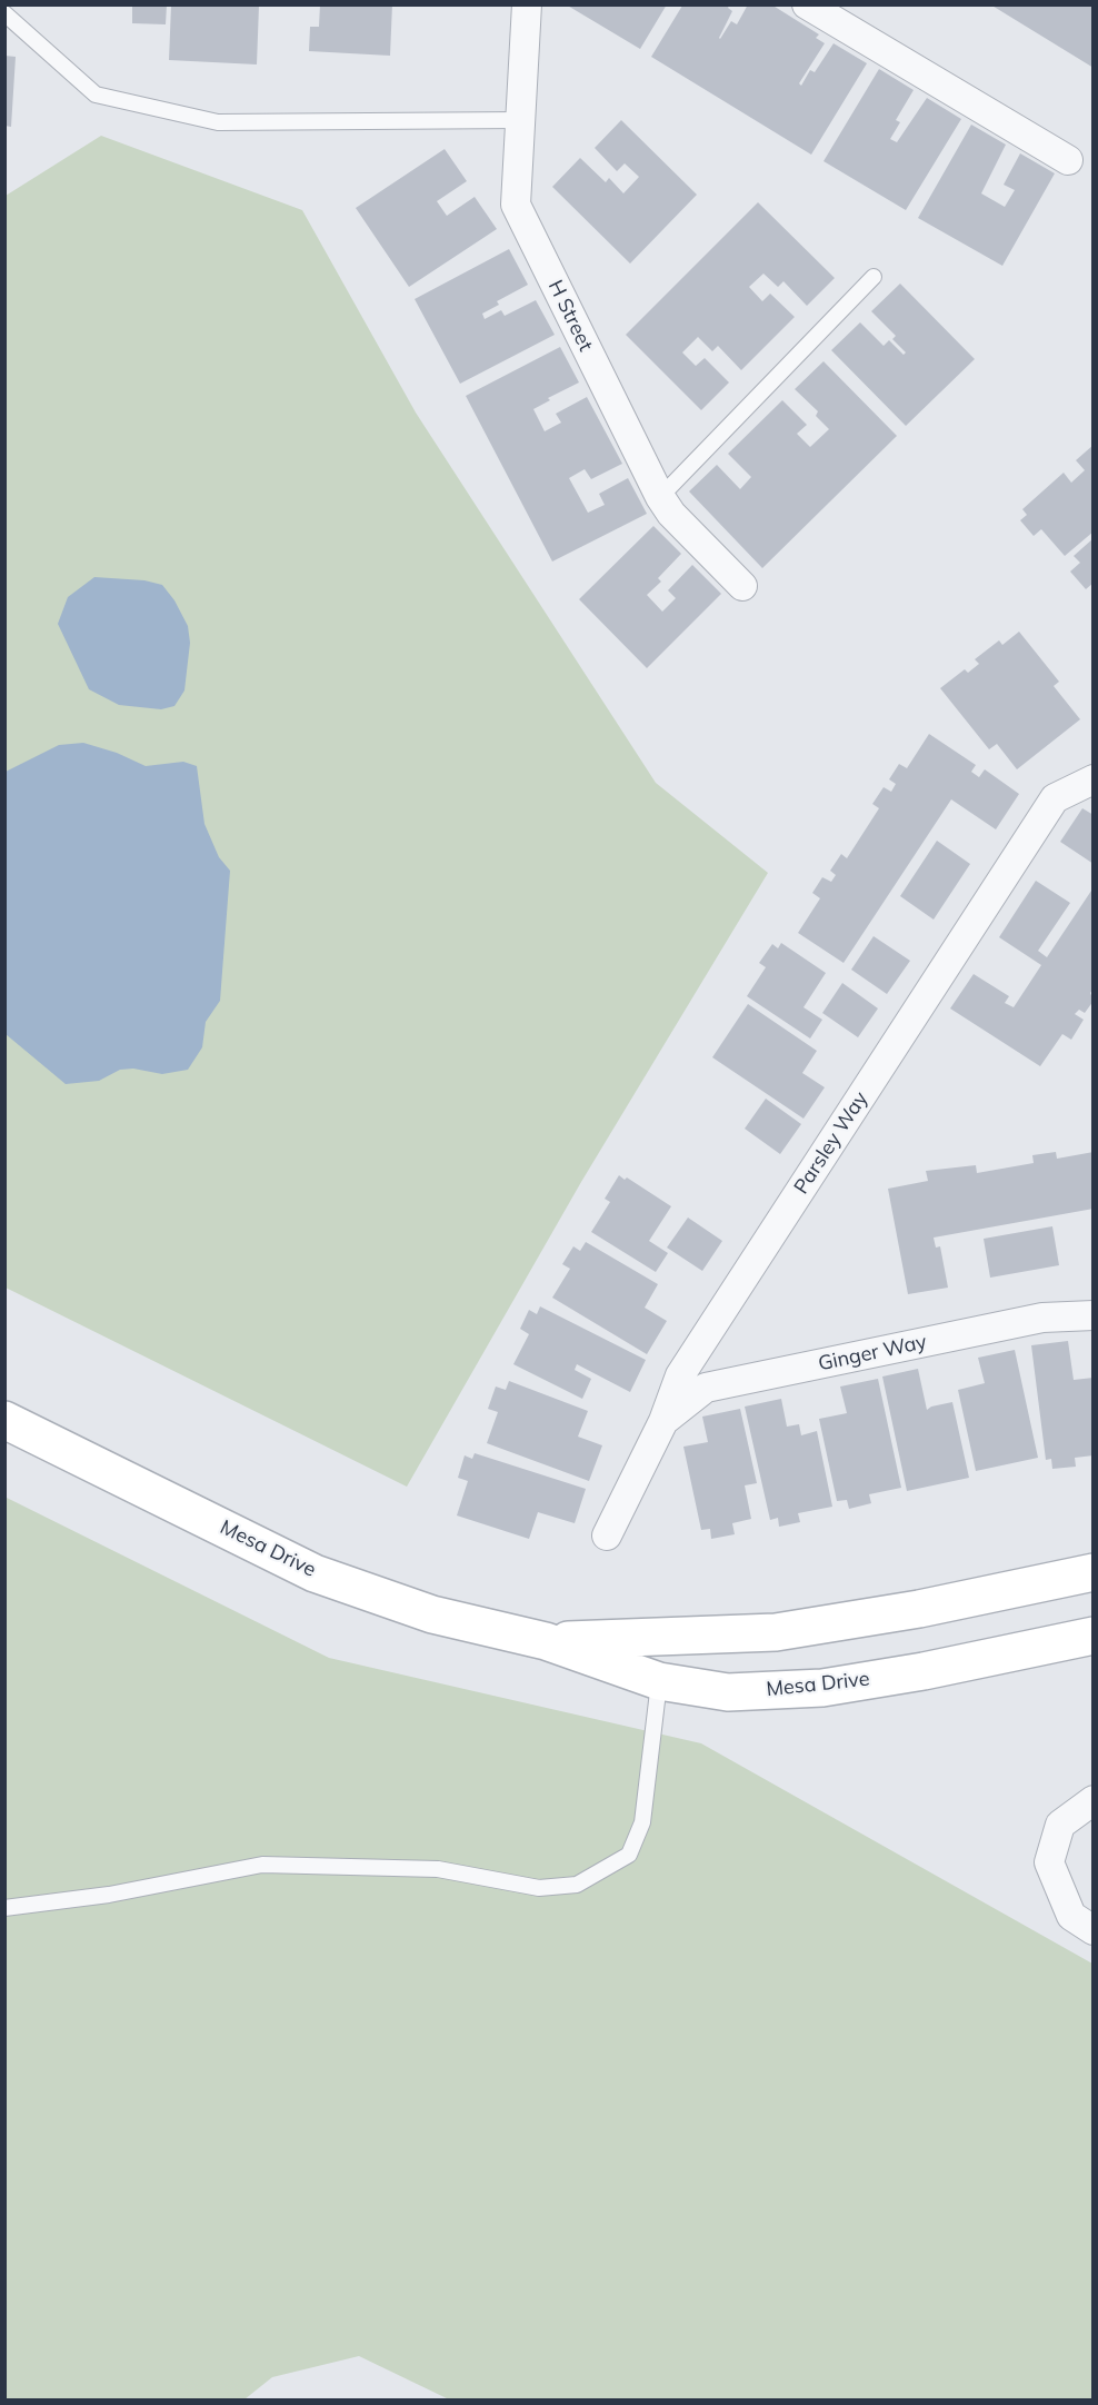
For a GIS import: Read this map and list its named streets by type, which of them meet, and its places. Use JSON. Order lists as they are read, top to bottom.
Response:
{
  "streets": {
    "main road": ["Mesa Drive"],
    "street": ["H Street", "Parsley Way", "Ginger Way"]
  },
  "crossings": [
    ["Parsley Way", "Ginger Way"]
  ]
}
